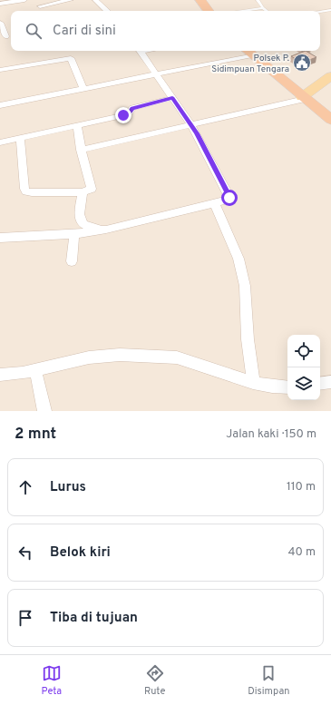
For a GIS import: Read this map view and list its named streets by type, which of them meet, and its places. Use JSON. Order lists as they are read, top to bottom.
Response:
{
  "places": {
    "public building": ["Polsek P. Sidimpuan Tengara"]
  },
  "page": {
    "search": "Cari di sini",
    "heading": ["2 mnt", "Jalan kaki · 150 m"],
    "list": [
      ["Lurus", "110 m"],
      ["Belok kiri", "40 m"],
      "Tiba di tujuan"
    ],
    "nav": ["Peta", "Rute", "Disimpan"]
  }
}
